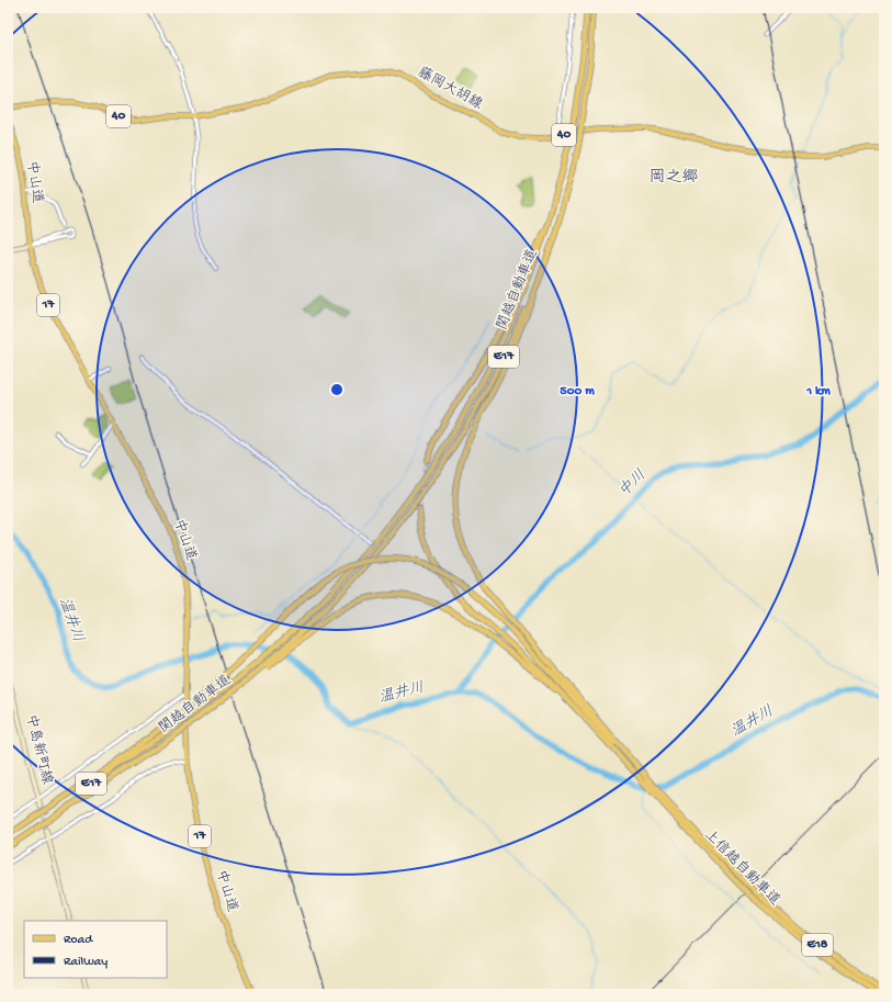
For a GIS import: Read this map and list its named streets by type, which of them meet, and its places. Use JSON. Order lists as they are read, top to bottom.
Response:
{
  "streets": {
    "highway": [
      "関越自動車道",
      "E17",
      "上信越自動車道",
      "E18"
    ],
    "main road": [
      "藤岡大胡線",
      "40",
      "中山道",
      "17",
      "中島新町線"
    ]
  },
  "districts": ["岡之郷"],
  "water": ["中川", "温井川"],
  "legend": ["Road", "Railway"],
  "rings": ["500 m", "1 km"]
}
